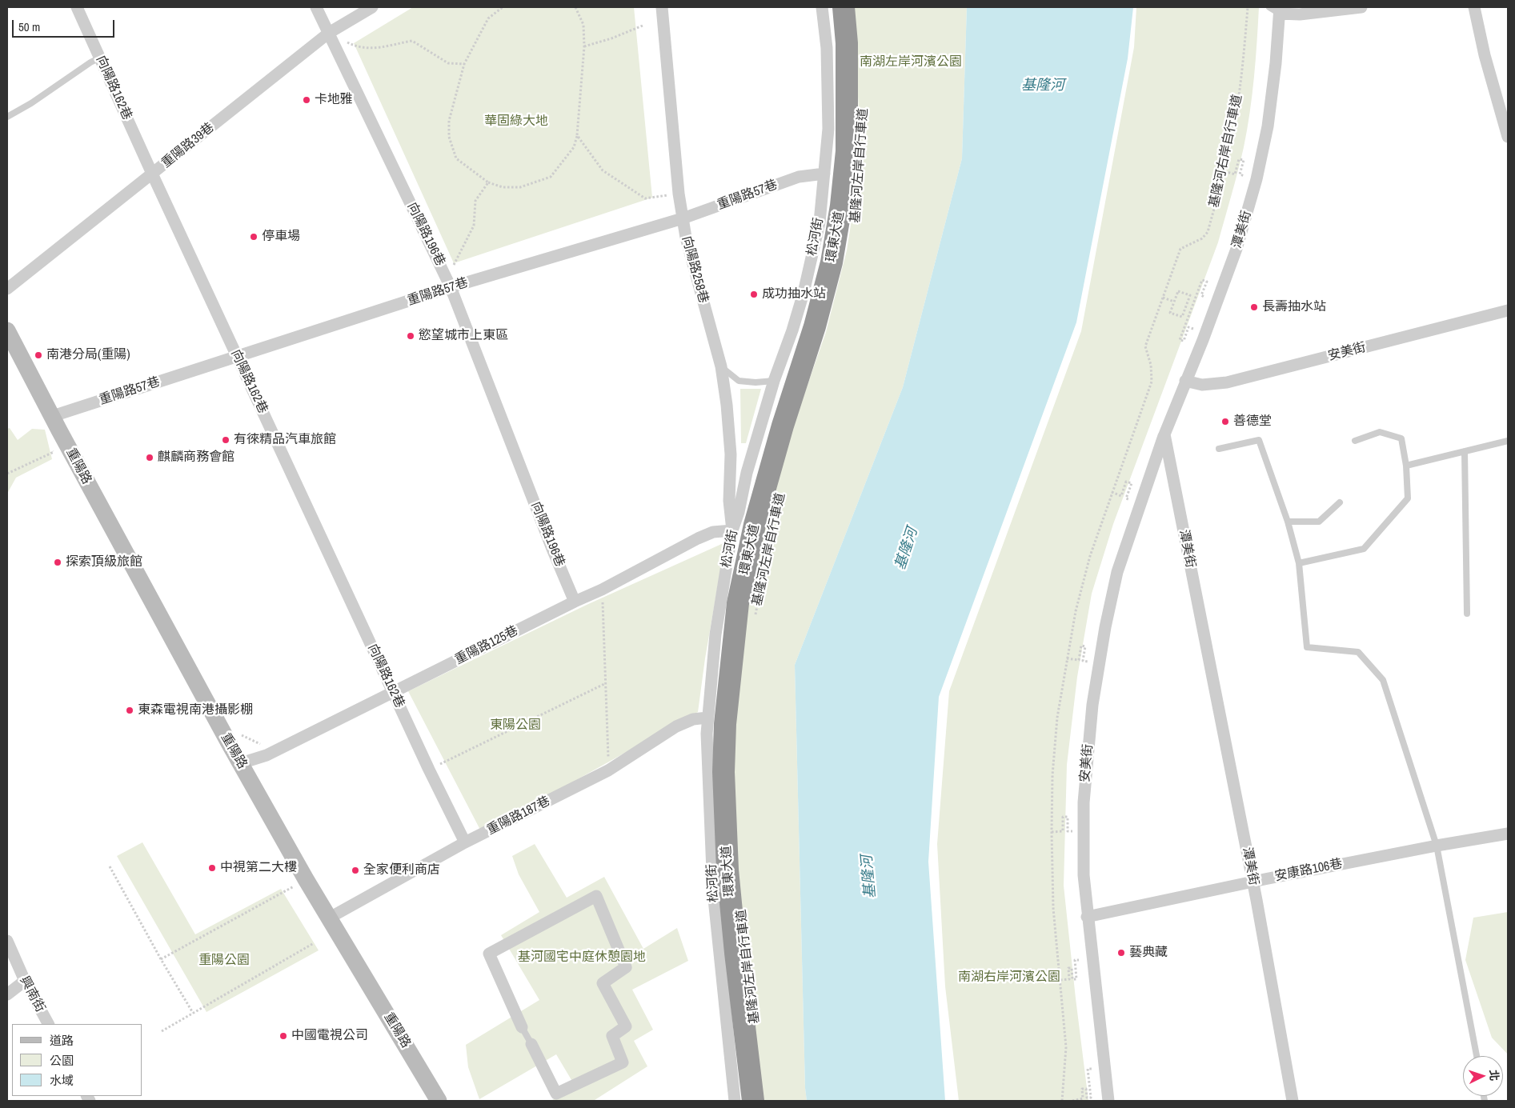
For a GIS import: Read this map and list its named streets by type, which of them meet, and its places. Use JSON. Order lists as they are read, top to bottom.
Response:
{
  "streets": {
    "highway": ["環東大道"],
    "street": [
      "向陽路162巷",
      "重陽路39巷",
      "重陽路57巷",
      "潭美街",
      "向陽路196巷",
      "松河街",
      "向陽路258巷",
      "安美街",
      "重陽路",
      "重陽路125巷",
      "重陽路187巷",
      "安康路106巷",
      "興南街"
    ],
    "path": ["基隆河右岸自行車道", "基隆河左岸自行車道"]
  },
  "crossings": [
    ["向陽路162巷", "重陽路39巷"],
    ["向陽路162巷", "重陽路57巷"],
    ["向陽路162巷", "重陽路125巷"],
    ["向陽路162巷", "重陽路187巷"],
    ["重陽路39巷", "向陽路196巷"],
    ["重陽路57巷", "向陽路196巷"],
    ["重陽路57巷", "松河街"],
    ["重陽路57巷", "向陽路258巷"],
    ["重陽路57巷", "重陽路"],
    ["潭美街", "安美街"],
    ["潭美街", "安康路106巷"],
    ["向陽路196巷", "重陽路125巷"],
    ["松河街", "向陽路258巷"],
    ["松河街", "重陽路125巷"],
    ["松河街", "重陽路187巷"],
    ["向陽路258巷", "重陽路125巷"],
    ["安美街", "安康路106巷"],
    ["重陽路", "重陽路125巷"],
    ["重陽路", "重陽路187巷"]
  ],
  "water": ["基隆河"],
  "parks": [
    "南湖左岸河濱公園",
    "華固綠大地",
    "東陽公園",
    "基河國宅中庭休憩園地",
    "重陽公園",
    "南湖右岸河濱公園"
  ],
  "places": [
    "卡地雅",
    "停車場",
    "成功抽水站",
    "長壽抽水站",
    "慾望城市上東區",
    "南港分局(重陽)",
    "善德堂",
    "有徠精品汽車旅館",
    "麒麟商務會館",
    "探索頂級旅館",
    "東森電視南港攝影棚",
    "中視第二大樓",
    "全家便利商店",
    "藝典藏",
    "中國電視公司"
  ],
  "legend": ["道路", "公園", "水域"],
  "scale_bar": "50 m",
  "north": "right"
}
